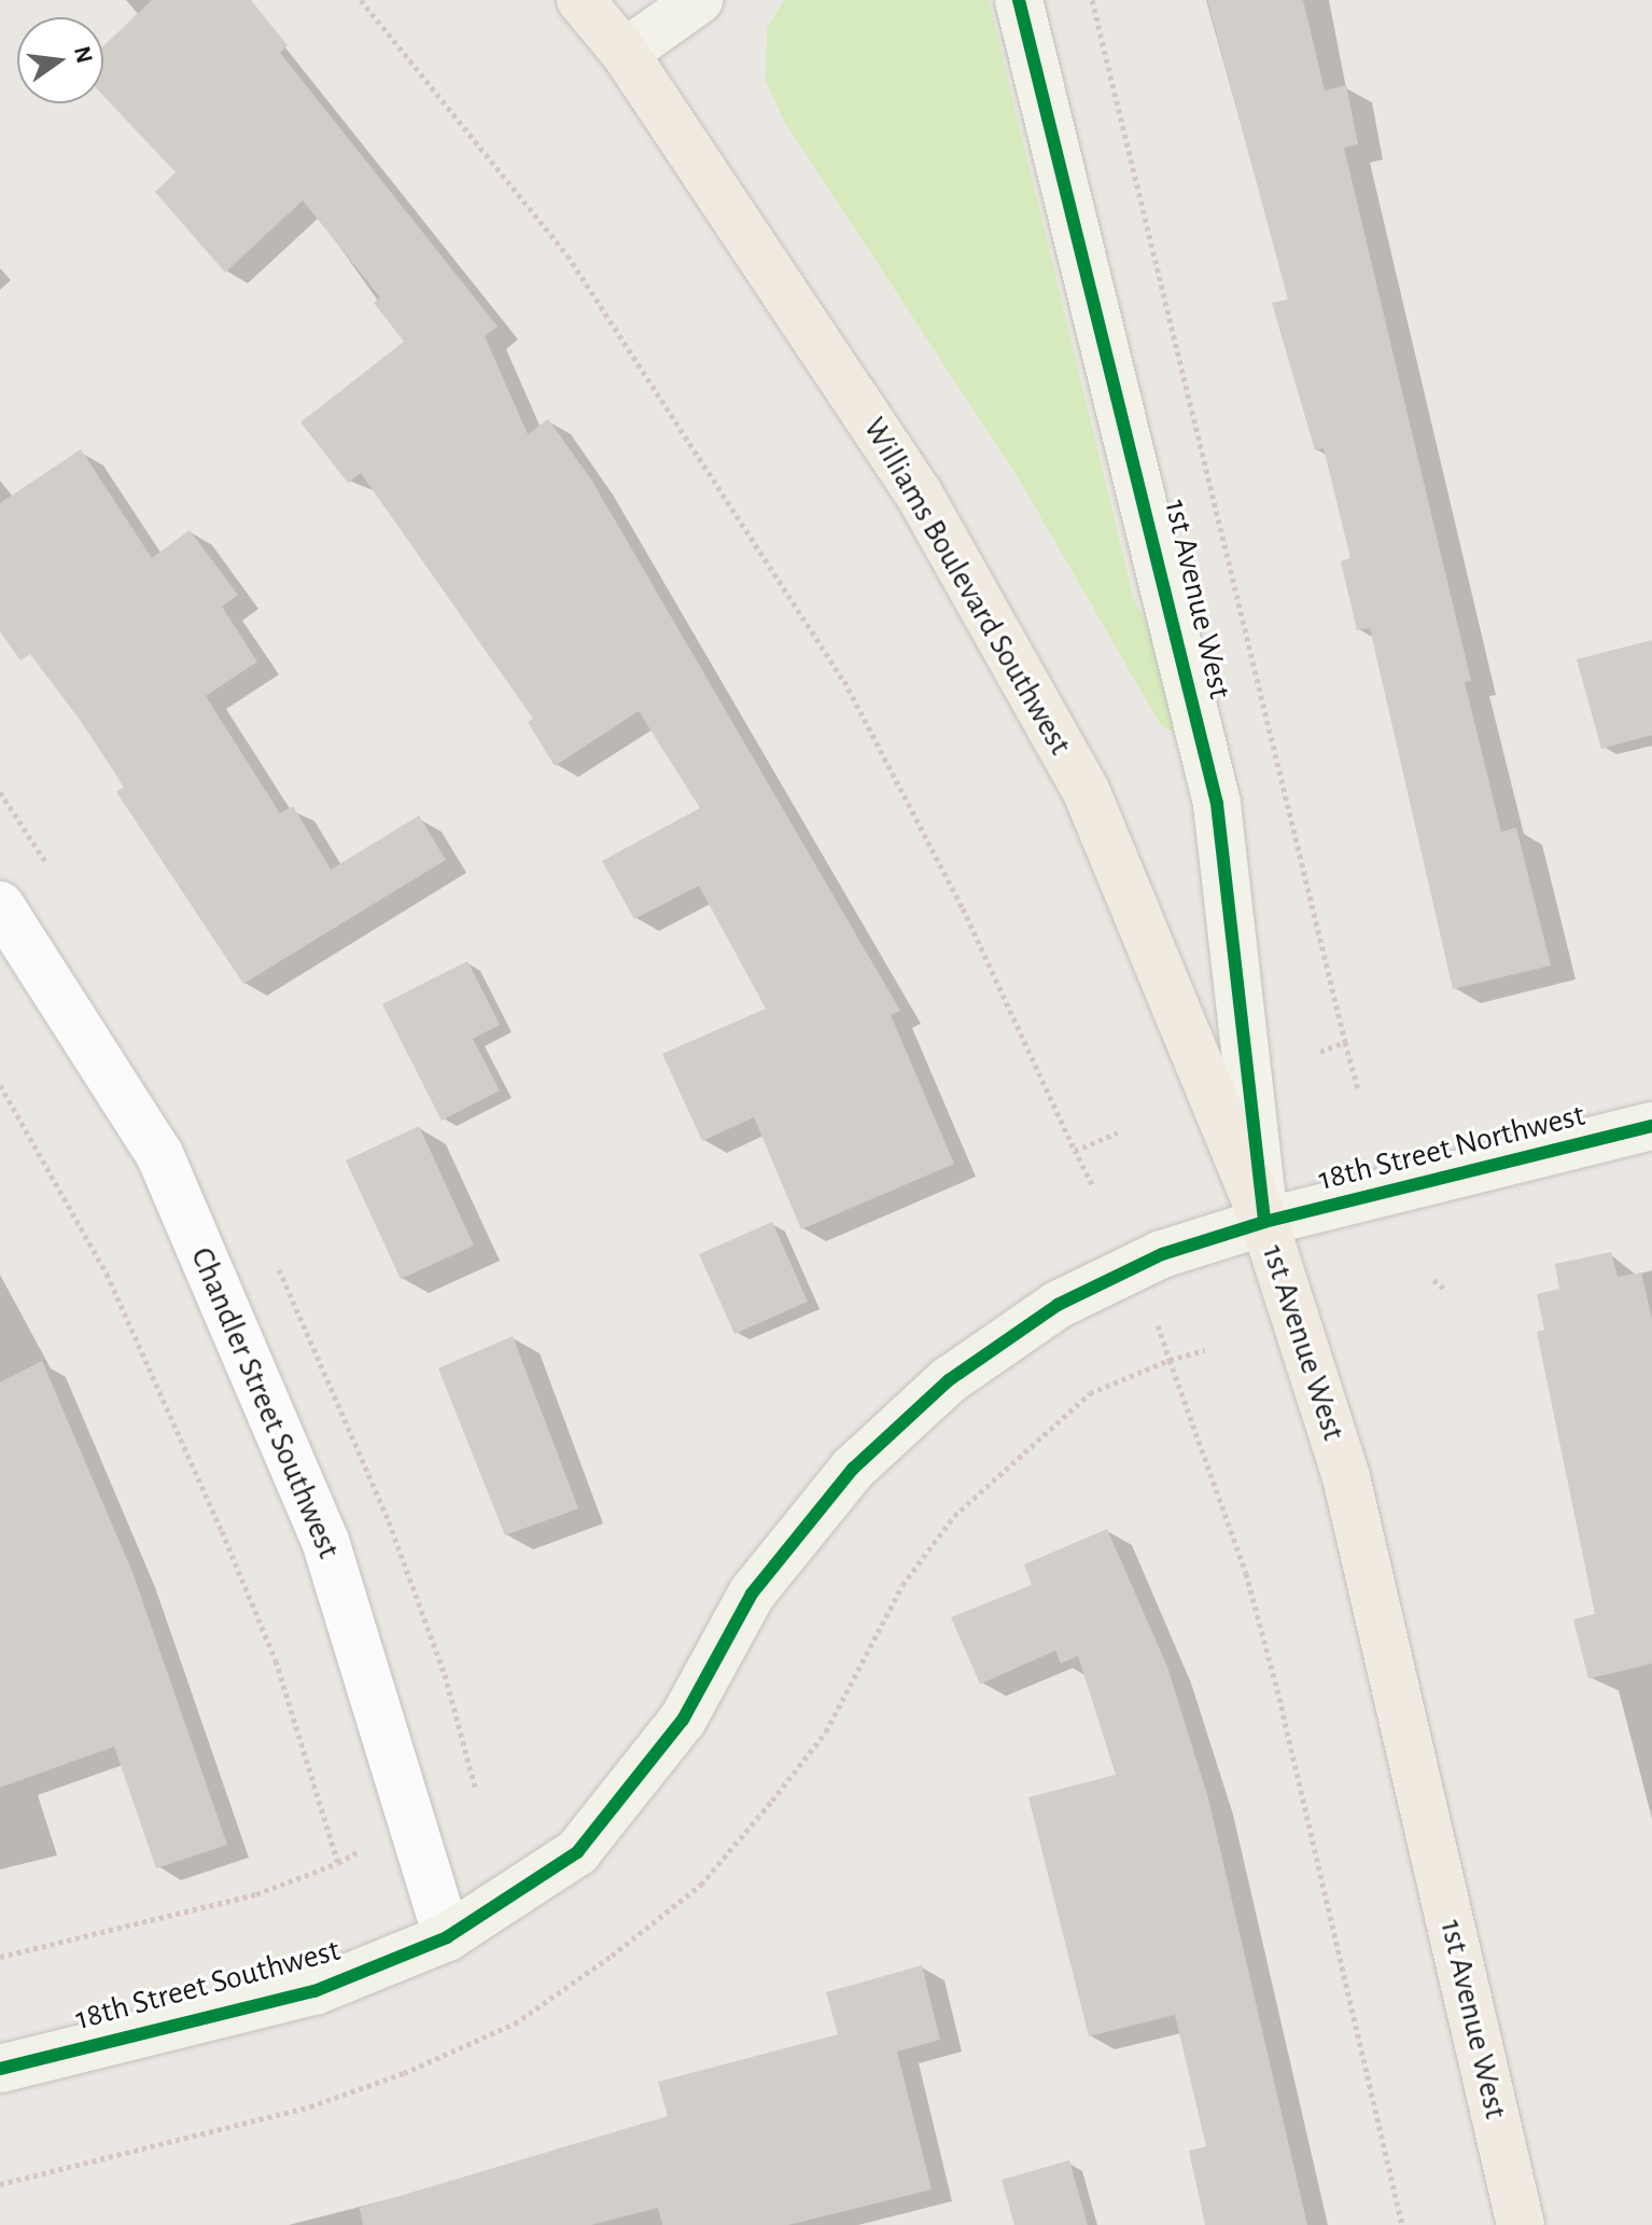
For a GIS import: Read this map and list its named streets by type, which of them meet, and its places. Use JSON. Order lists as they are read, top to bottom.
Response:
{
  "streets": {
    "main road": ["Williams Boulevard Southwest", "1st Avenue West"],
    "street": ["18th Street Northwest", "Chandler Street Southwest", "18th Street Southwest"]
  },
  "crossings": [
    ["Williams Boulevard Southwest", "1st Avenue West"],
    ["Williams Boulevard Southwest", "18th Street Northwest"],
    ["Williams Boulevard Southwest", "18th Street Southwest"],
    ["1st Avenue West", "18th Street Northwest"],
    ["1st Avenue West", "18th Street Southwest"],
    ["18th Street Northwest", "18th Street Southwest"],
    ["Chandler Street Southwest", "18th Street Southwest"]
  ],
  "north": "right"
}
